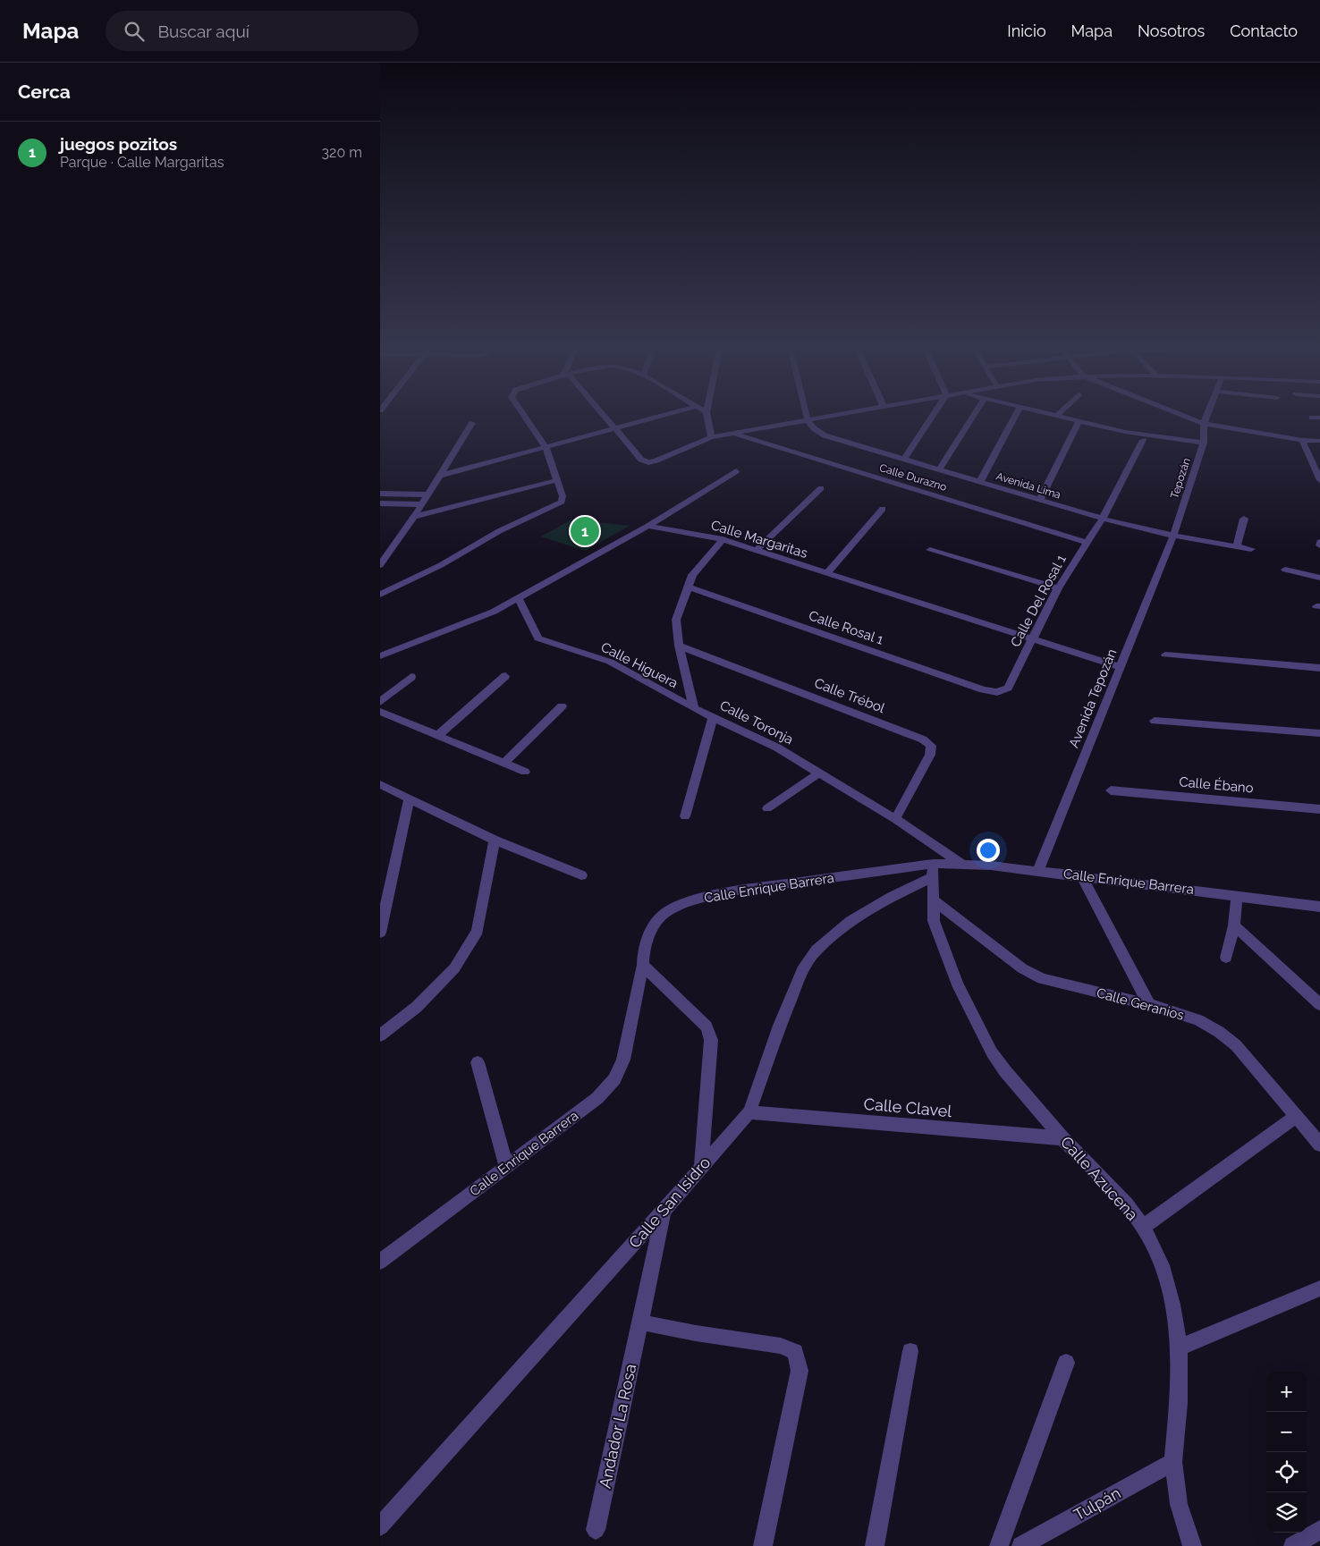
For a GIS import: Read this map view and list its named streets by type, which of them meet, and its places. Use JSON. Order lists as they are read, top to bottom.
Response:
{
  "streets": {
    "street": [
      "Calle Durazno",
      "Tepozán",
      "Avenida Lima",
      "Calle Margaritas",
      "Calle Del Rosal 1",
      "Calle Rosal 1",
      "Calle Higuera",
      "Calle Trébol",
      "Avenida Tepozán",
      "Calle Toronja",
      "Calle Ébano",
      "Calle Enrique Barrera",
      "Calle Geranios",
      "Calle Clavel",
      "Calle Azucena",
      "Calle San Isidro",
      "Andador La Rosa",
      "Tulpán"
    ]
  },
  "crossings": [
    ["Calle Durazno", "Calle Del Rosal 1"],
    ["Tepozán", "Avenida Lima"],
    ["Tepozán", "Avenida Tepozán"],
    ["Avenida Lima", "Calle Del Rosal 1"],
    ["Avenida Lima", "Avenida Tepozán"],
    ["Calle Margaritas", "Calle Del Rosal 1"],
    ["Calle Margaritas", "Avenida Tepozán"],
    ["Calle Del Rosal 1", "Calle Rosal 1"],
    ["Calle Higuera", "Calle Toronja"],
    ["Calle Trébol", "Calle Toronja"],
    ["Avenida Tepozán", "Calle Enrique Barrera"],
    ["Calle Toronja", "Calle Enrique Barrera"],
    ["Calle Enrique Barrera", "Calle Azucena"],
    ["Calle Enrique Barrera", "Calle San Isidro"],
    ["Calle Geranios", "Calle Azucena"],
    ["Calle Clavel", "Calle Azucena"],
    ["Calle Clavel", "Calle San Isidro"],
    ["Calle Azucena", "Calle San Isidro"],
    ["Calle Azucena", "Tulpán"],
    ["Calle San Isidro", "Andador La Rosa"]
  ],
  "page": {
    "header": "Mapa",
    "search": "Buscar aquí",
    "nav": [
      "Inicio",
      "Mapa",
      "Nosotros",
      "Contacto"
    ],
    "heading": "Cerca",
    "list": [
      {
        "mark": "1",
        "name": "juegos pozitos",
        "note": "Parque · Calle Margaritas",
        "value": "320 m"
      }
    ],
    "pins": "1",
    "map_buttons": ["+", "−"]
  }
}
